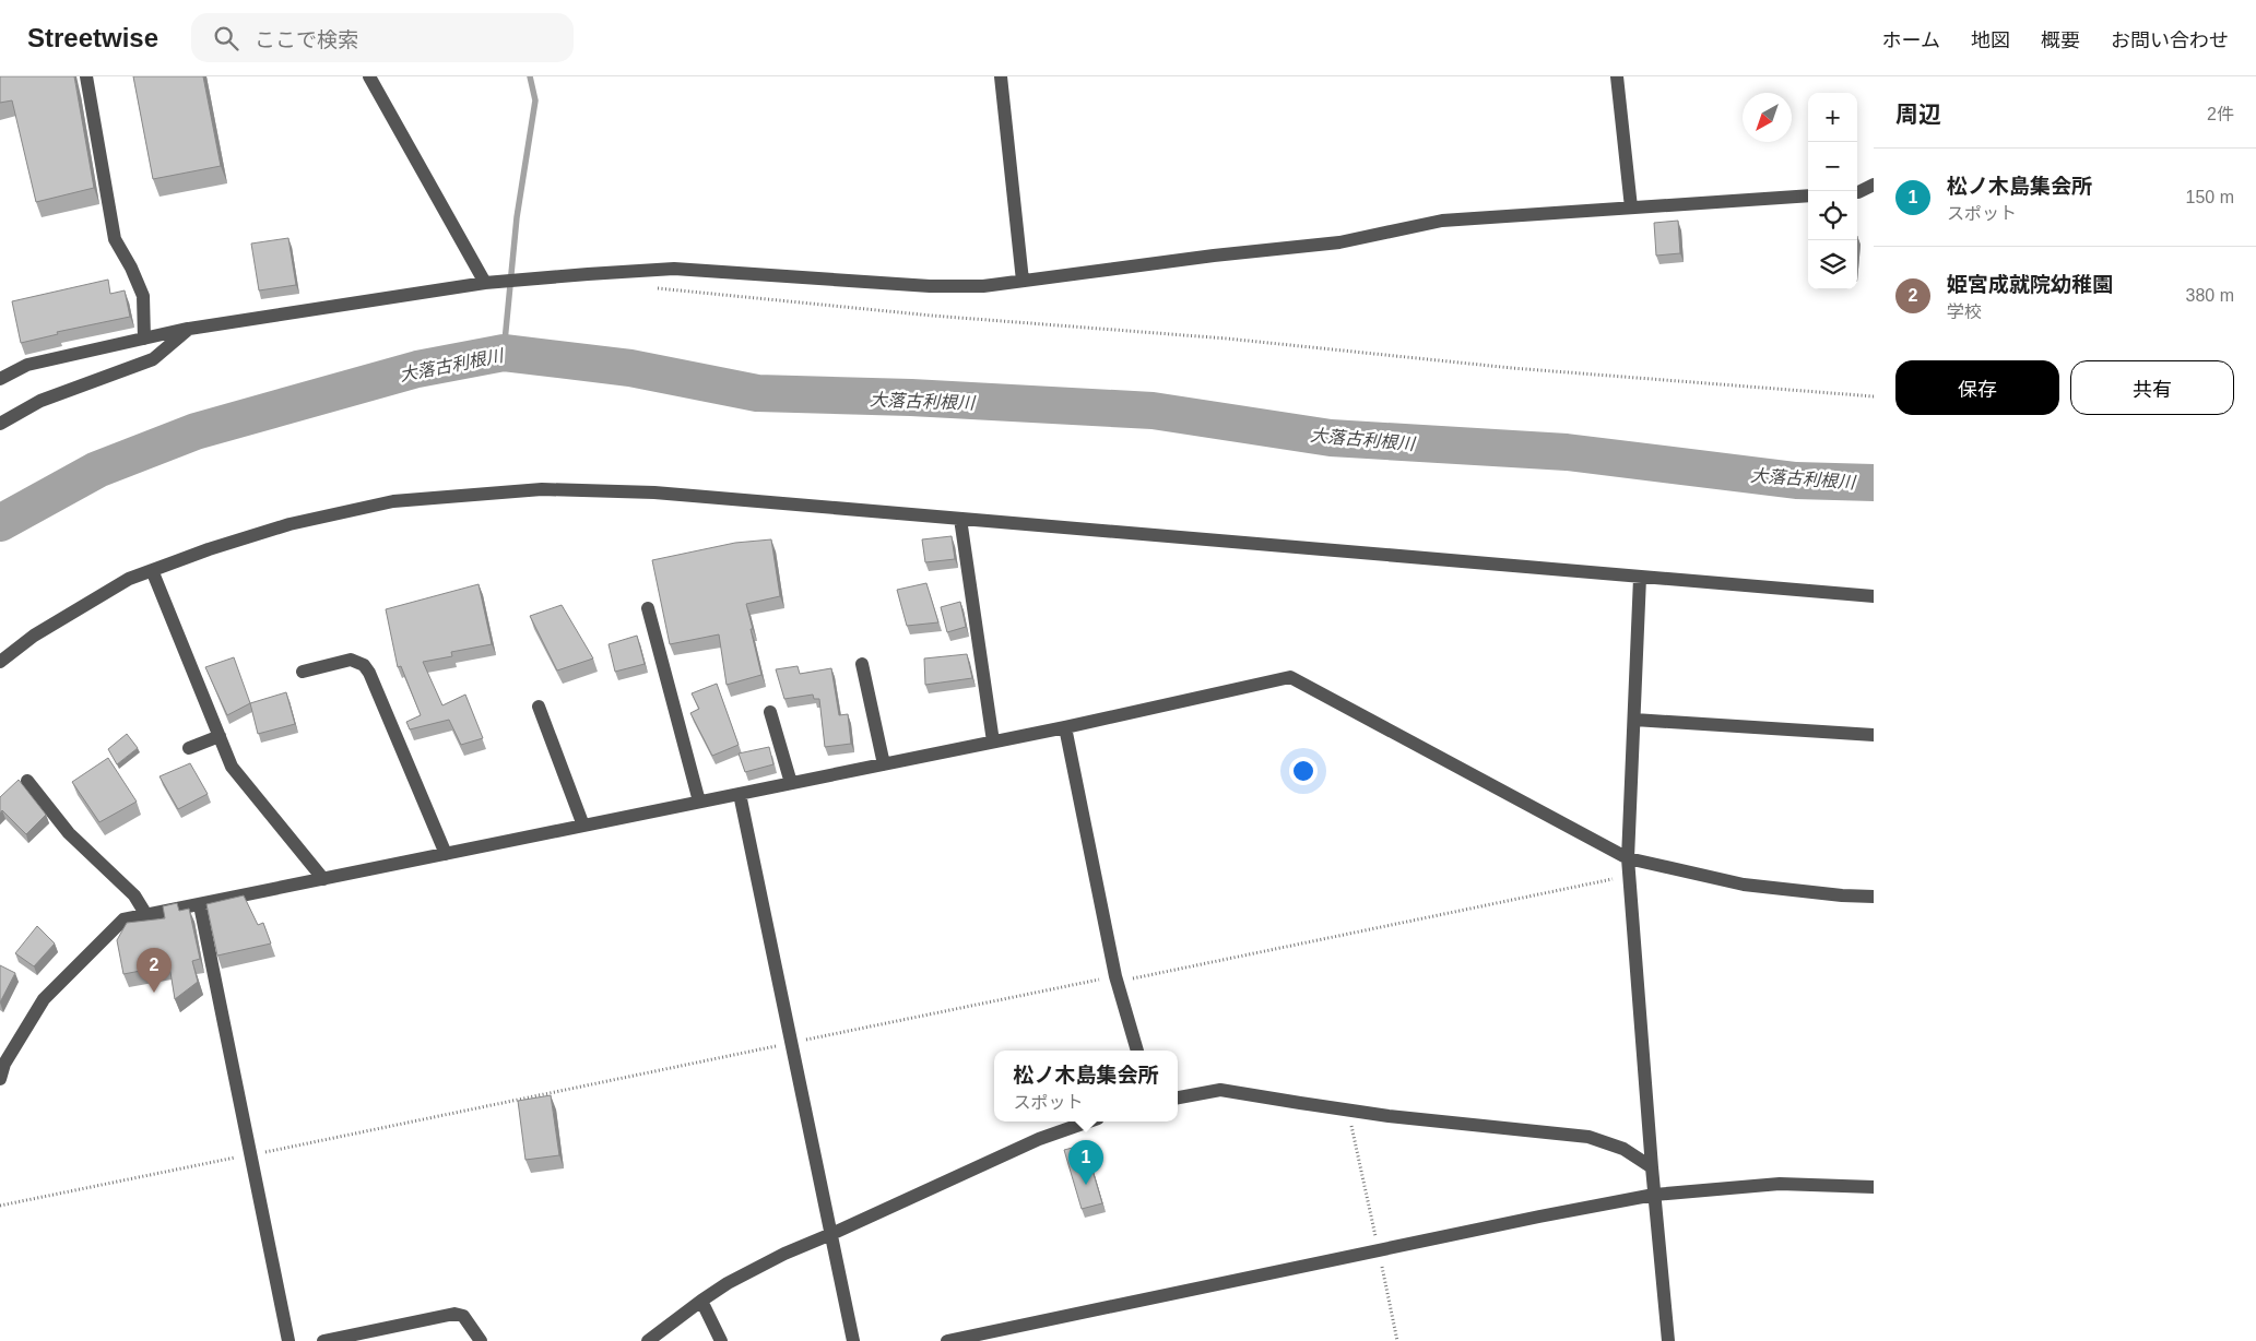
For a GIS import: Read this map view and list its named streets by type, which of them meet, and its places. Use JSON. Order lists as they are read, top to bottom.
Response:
{
  "water": ["大落古利根川"],
  "north": "bottom left",
  "page": {
    "header": "Streetwise",
    "search": "ここで検索",
    "nav": [
      "ホーム",
      "地図",
      "概要",
      "お問い合わせ"
    ],
    "heading": ["周辺", "2件"],
    "map_buttons": ["+", "−"],
    "list": [
      {
        "mark": "1",
        "name": "松ノ木島集会所",
        "note": "スポット",
        "value": "150 m"
      },
      {
        "mark": "2",
        "name": "姫宮成就院幼稚園",
        "note": "学校",
        "value": "380 m"
      }
    ],
    "buttons": ["保存", "共有"],
    "pins": ["2", "1"],
    "popup": ["松ノ木島集会所", "スポット"]
  }
}
